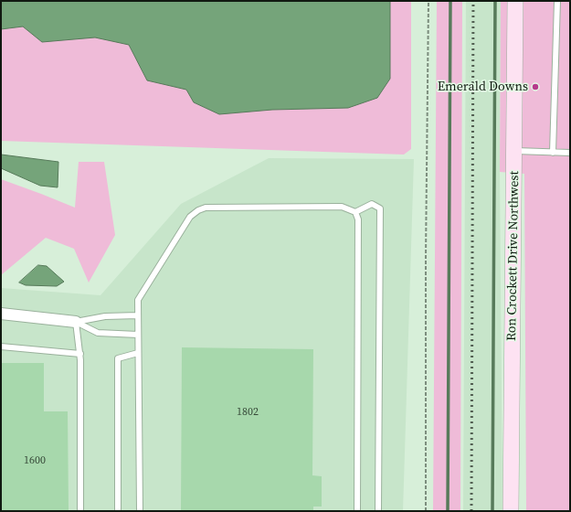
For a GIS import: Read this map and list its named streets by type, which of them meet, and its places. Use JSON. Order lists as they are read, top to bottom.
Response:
{
  "streets": {
    "street": ["Ron Crockett Drive Northwest"]
  },
  "places": ["Emerald Downs"],
  "house_numbers": ["1802", "1600"]
}
